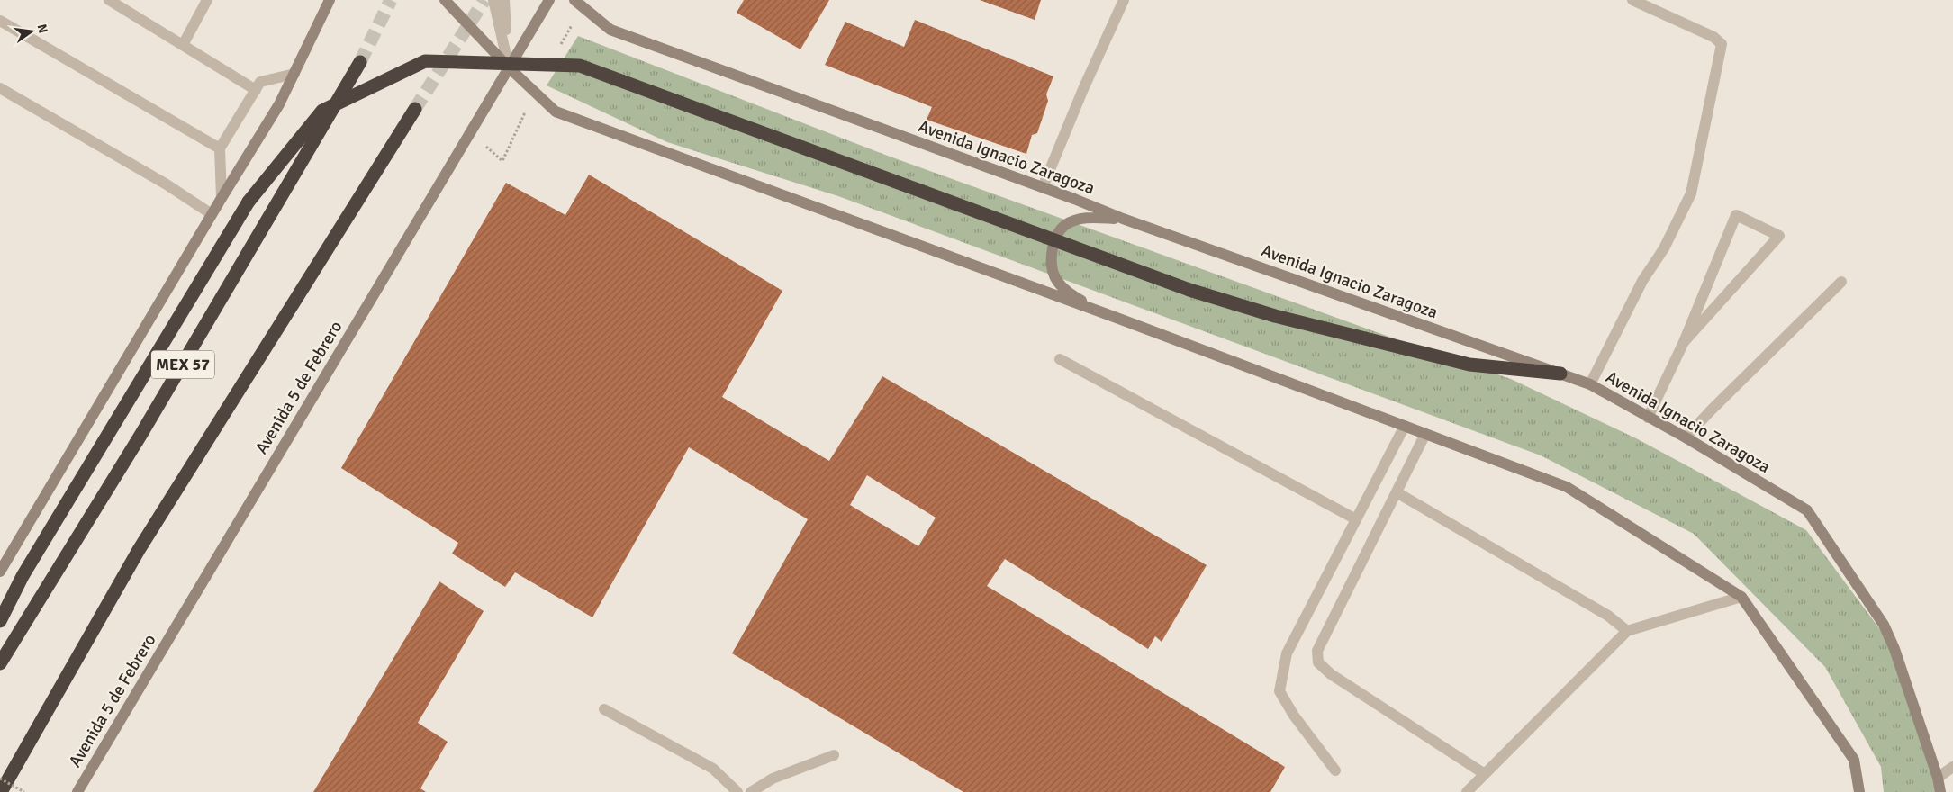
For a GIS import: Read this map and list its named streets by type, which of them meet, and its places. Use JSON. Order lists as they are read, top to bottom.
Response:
{
  "streets": {
    "highway": ["MEX 57"],
    "main road": ["Avenida Ignacio Zaragoza", "Avenida 5 de Febrero"]
  },
  "north": "right"
}
